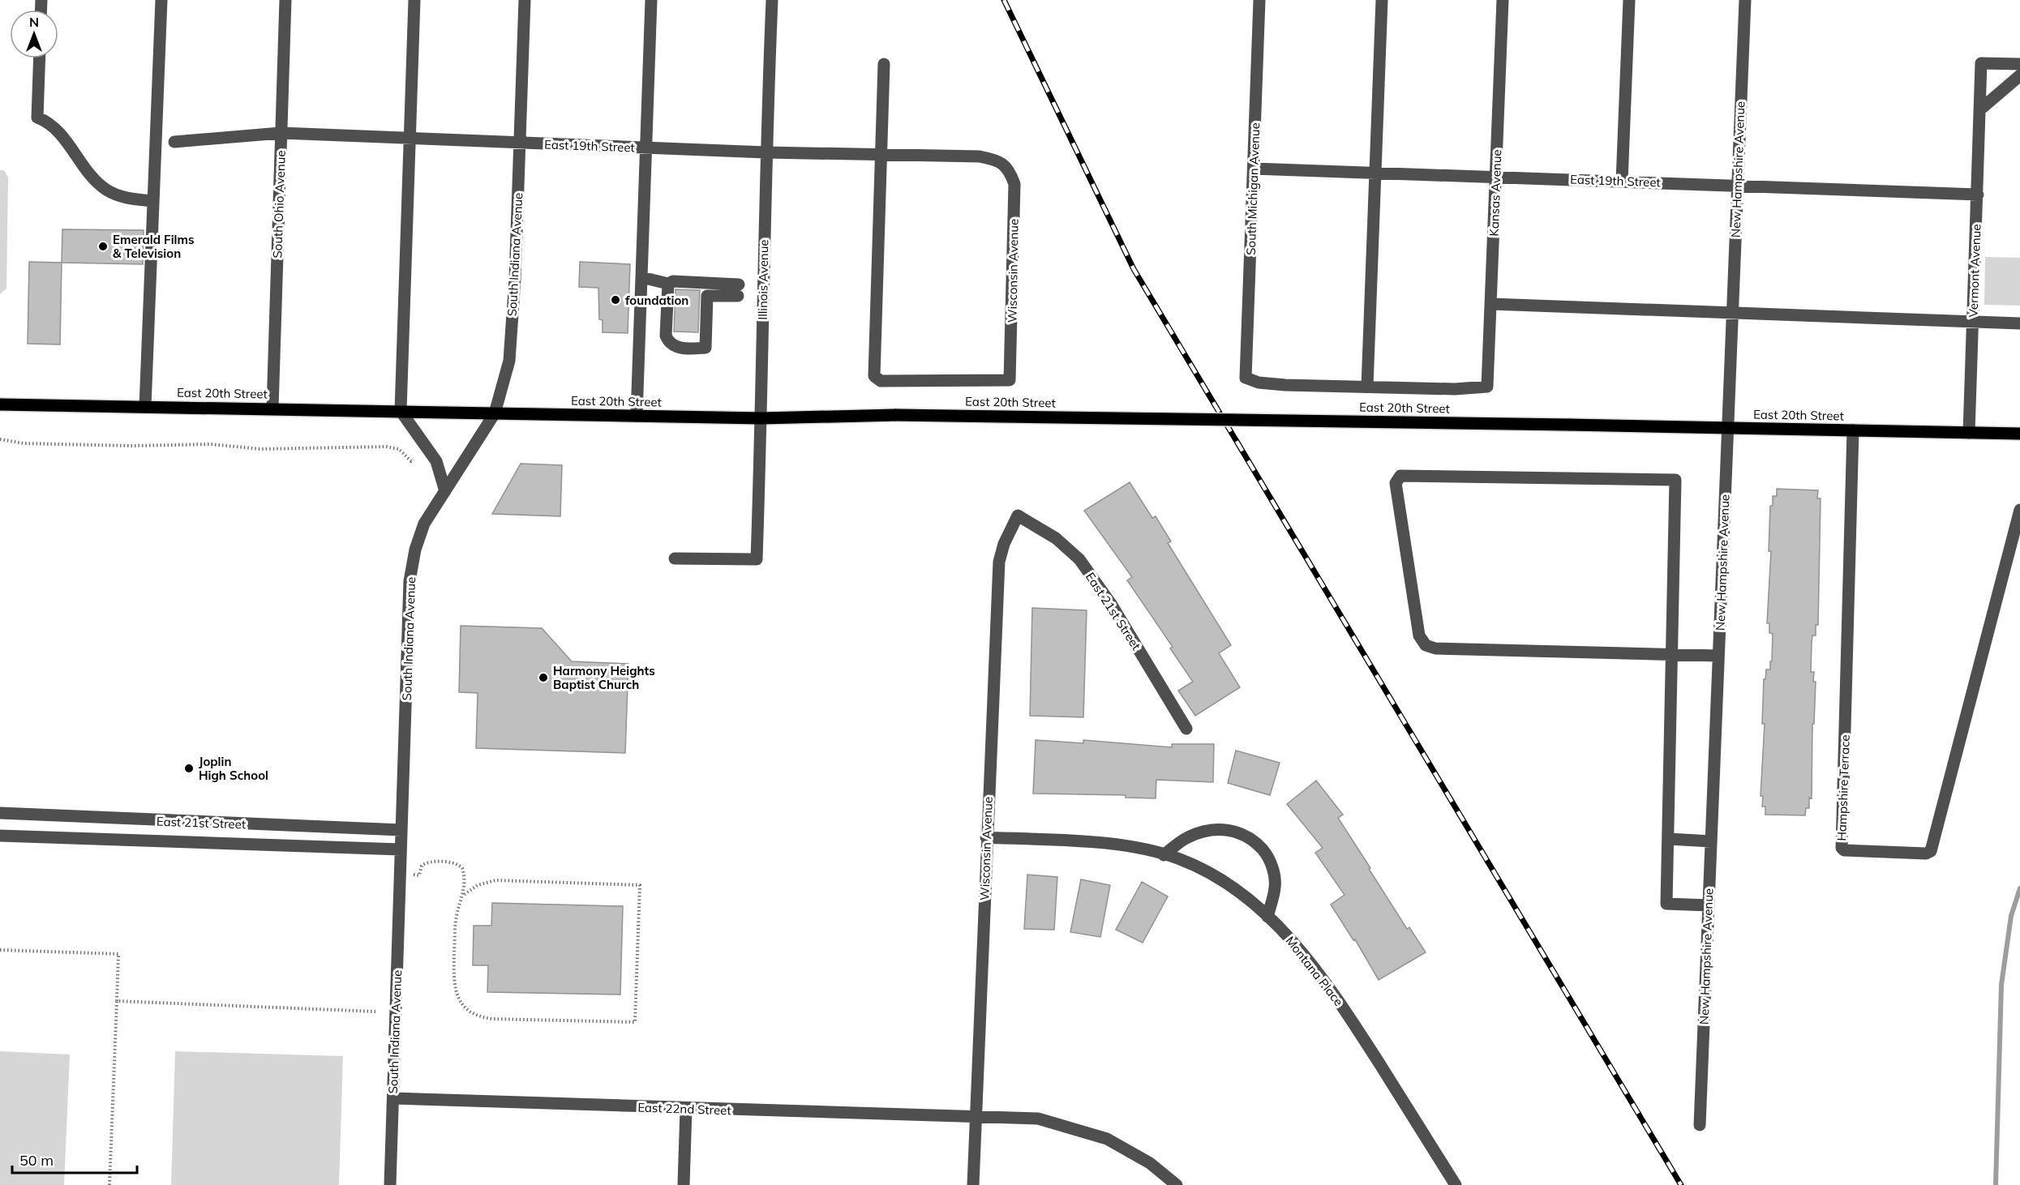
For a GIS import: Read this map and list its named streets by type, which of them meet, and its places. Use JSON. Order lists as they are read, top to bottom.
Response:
{
  "streets": {
    "main road": ["East 20th Street"],
    "street": [
      "East 19th Street",
      "New Hampshire Avenue",
      "South Michigan Avenue",
      "Kansas Avenue",
      "South Ohio Avenue",
      "South Indiana Avenue",
      "Wisconsin Avenue",
      "Vermont Avenue",
      "Illinois Avenue",
      "East 21st Street",
      "Hampshire Terrace",
      "Montana Place",
      "East 22nd Street"
    ]
  },
  "crossings": [
    ["East 19th Street", "New Hampshire Avenue"],
    ["East 19th Street", "South Michigan Avenue"],
    ["East 19th Street", "Kansas Avenue"],
    ["East 19th Street", "South Ohio Avenue"],
    ["East 19th Street", "South Indiana Avenue"],
    ["East 19th Street", "Wisconsin Avenue"],
    ["East 19th Street", "Vermont Avenue"],
    ["East 19th Street", "Illinois Avenue"],
    ["New Hampshire Avenue", "East 20th Street"],
    ["South Michigan Avenue", "Kansas Avenue"],
    ["South Ohio Avenue", "East 20th Street"],
    ["South Indiana Avenue", "East 20th Street"],
    ["South Indiana Avenue", "East 21st Street"],
    ["South Indiana Avenue", "East 22nd Street"],
    ["Wisconsin Avenue", "East 21st Street"],
    ["Wisconsin Avenue", "Montana Place"],
    ["Wisconsin Avenue", "East 22nd Street"],
    ["Vermont Avenue", "East 20th Street"],
    ["Illinois Avenue", "East 20th Street"],
    ["East 20th Street", "Hampshire Terrace"]
  ],
  "places": [
    "Emerald Films & Television",
    "foundation",
    "Harmony Heights Baptist Church",
    "Joplin High School"
  ],
  "scale_bar": "50 m",
  "north": "top"
}
